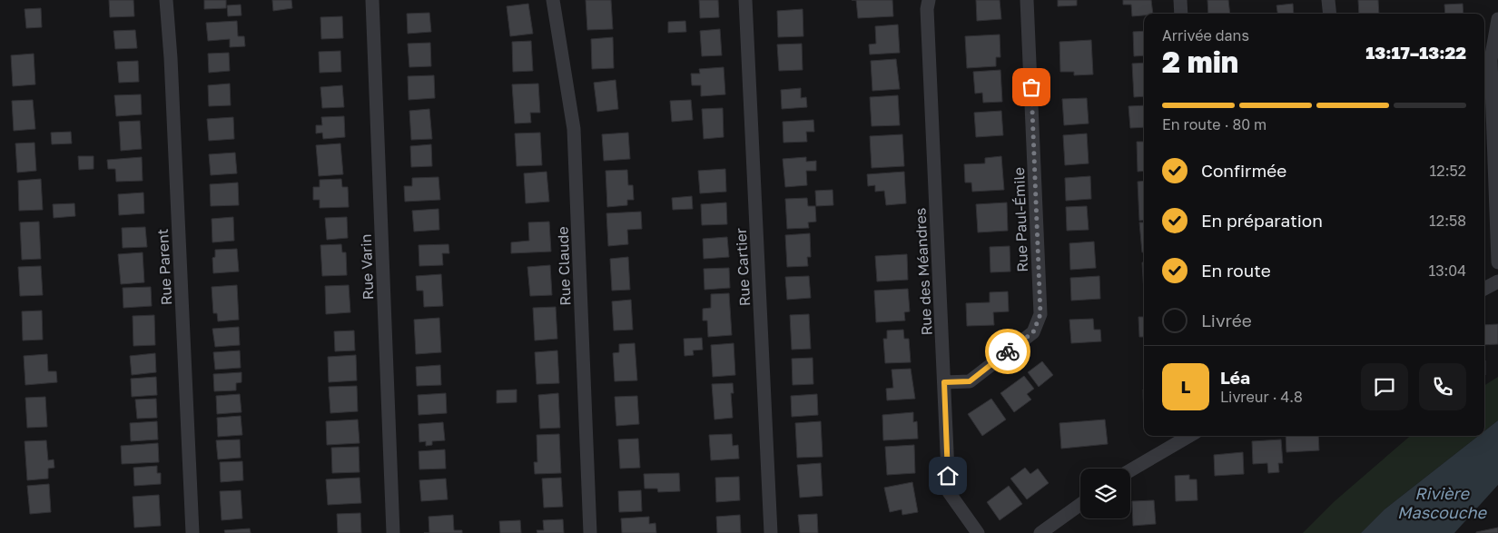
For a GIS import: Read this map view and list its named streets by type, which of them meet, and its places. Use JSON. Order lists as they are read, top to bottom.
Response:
{
  "streets": {
    "street": [
      "Rue Paul-Émile",
      "Rue Claude",
      "Rue Parent",
      "Rue Varin",
      "Rue Cartier",
      "Rue des Méandres"
    ]
  },
  "crossings": [
    ["Rue Paul-Émile", "Rue des Méandres"]
  ],
  "water": ["Rivière Mascouche"],
  "page": {
    "heading": ["2 min", "Arrivée dans", "13:17–13:22"],
    "panel": ["Léa", "Livreur · 4.8"],
    "bar": "En route · 80 m",
    "list": [
      ["Confirmée", "12:52"],
      ["En préparation", "12:58"],
      ["En route", "13:04"],
      "Livrée"
    ],
    "round": "L"
  }
}
